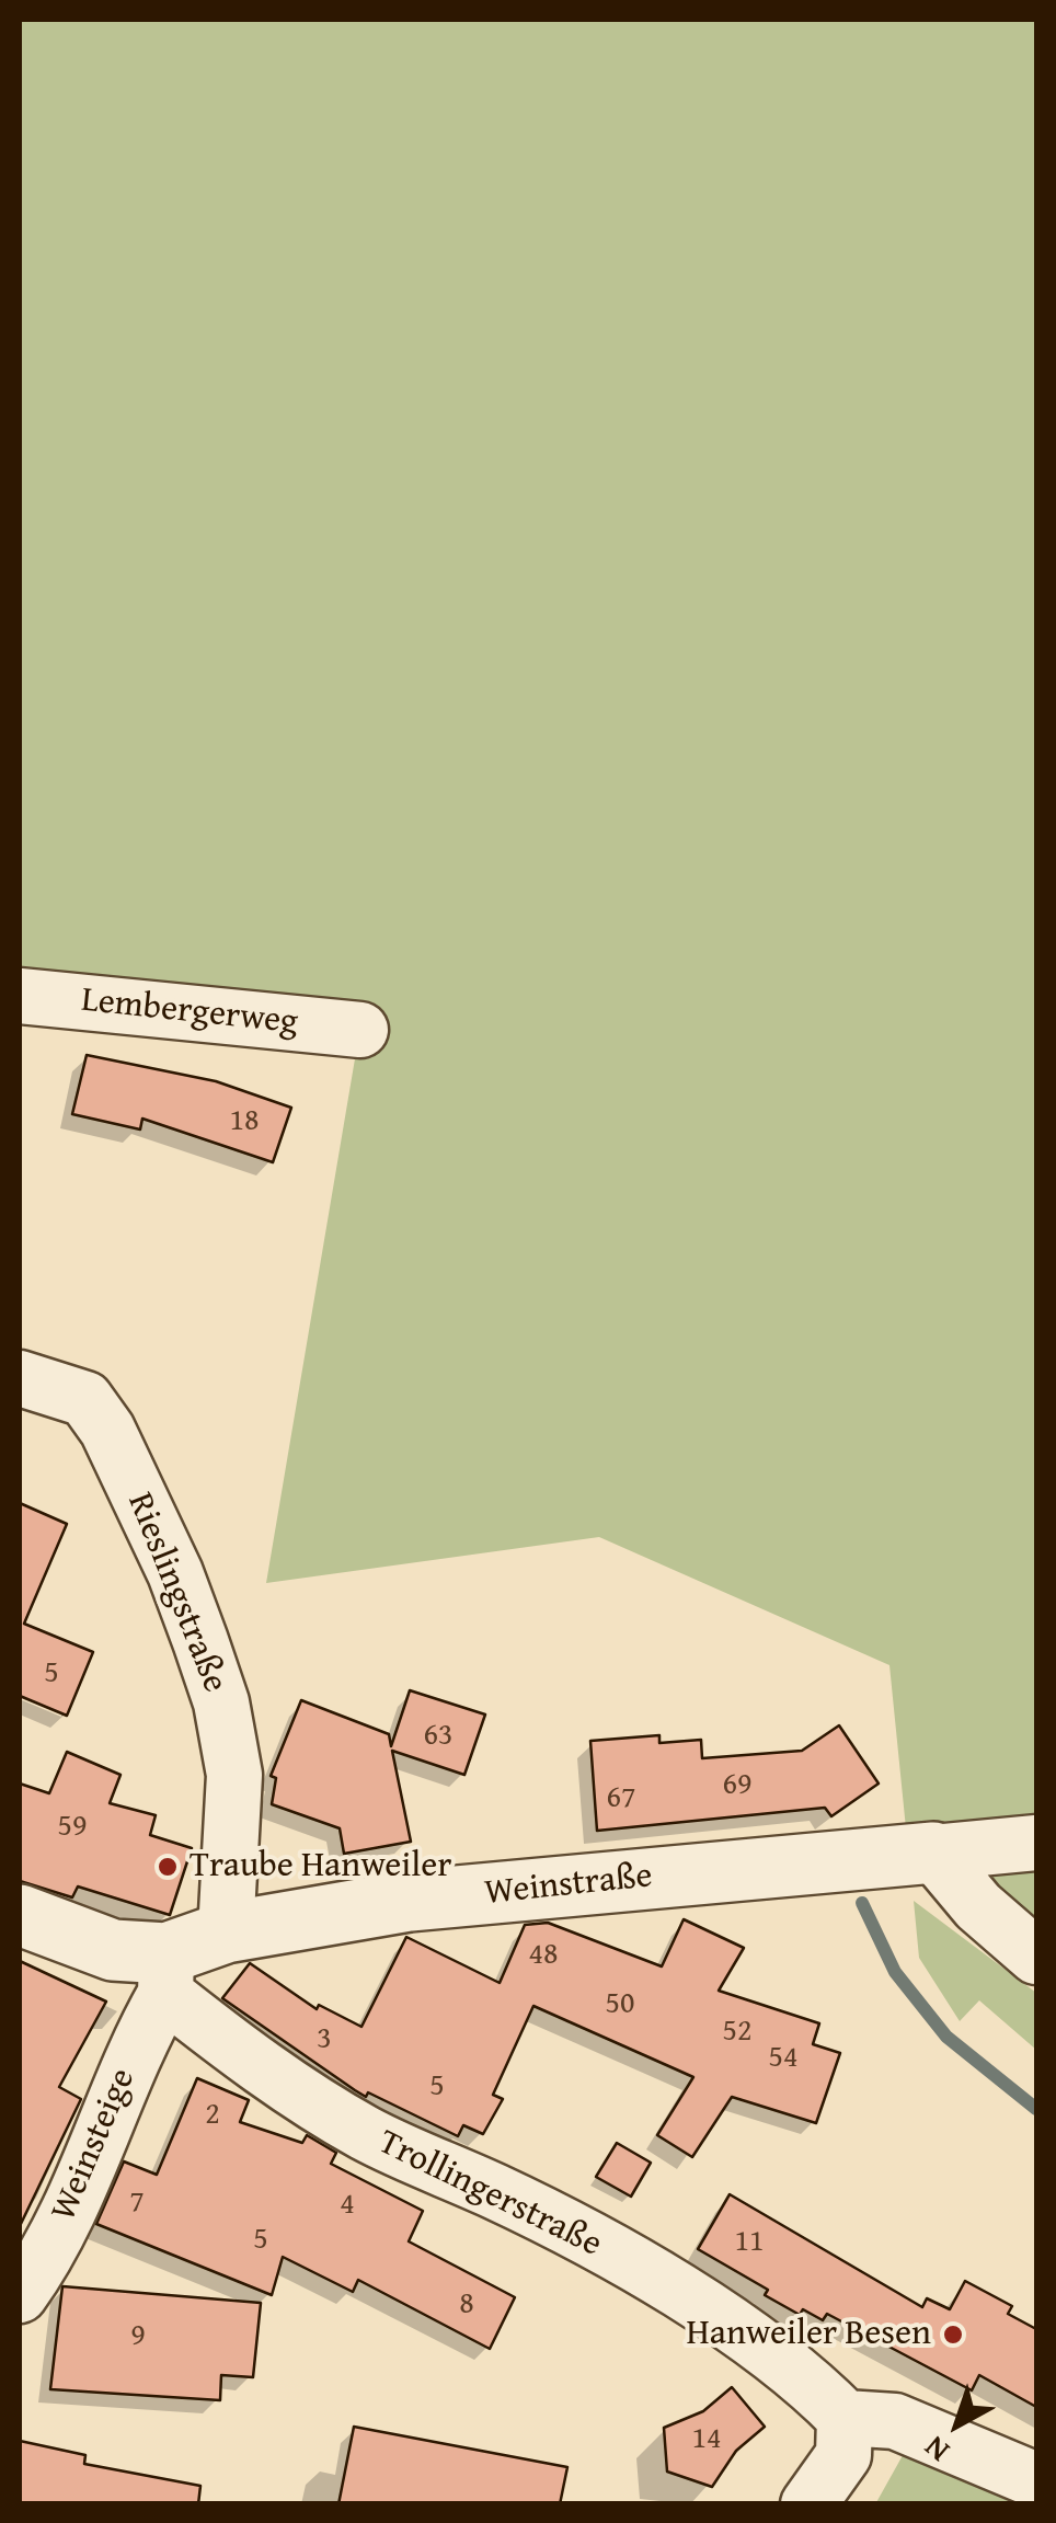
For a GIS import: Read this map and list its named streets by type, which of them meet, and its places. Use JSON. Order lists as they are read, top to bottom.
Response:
{
  "streets": {
    "street": [
      "Lembergerweg",
      "Rieslingstraße",
      "Weinstraße",
      "Weinsteige",
      "Trollingerstraße"
    ]
  },
  "crossings": [
    ["Rieslingstraße", "Weinstraße"],
    ["Weinstraße", "Weinsteige"],
    ["Weinstraße", "Trollingerstraße"],
    ["Weinsteige", "Trollingerstraße"]
  ],
  "places": ["Traube Hanweiler", "Hanweiler Besen"],
  "house_numbers": [
    "18",
    "5",
    "63",
    "69",
    "67",
    "59",
    "48",
    "50",
    "52",
    "3",
    "54",
    "5",
    "2",
    "7",
    "4",
    "5",
    "11",
    "8",
    "9",
    "14"
  ],
  "north": "bottom left"
}
